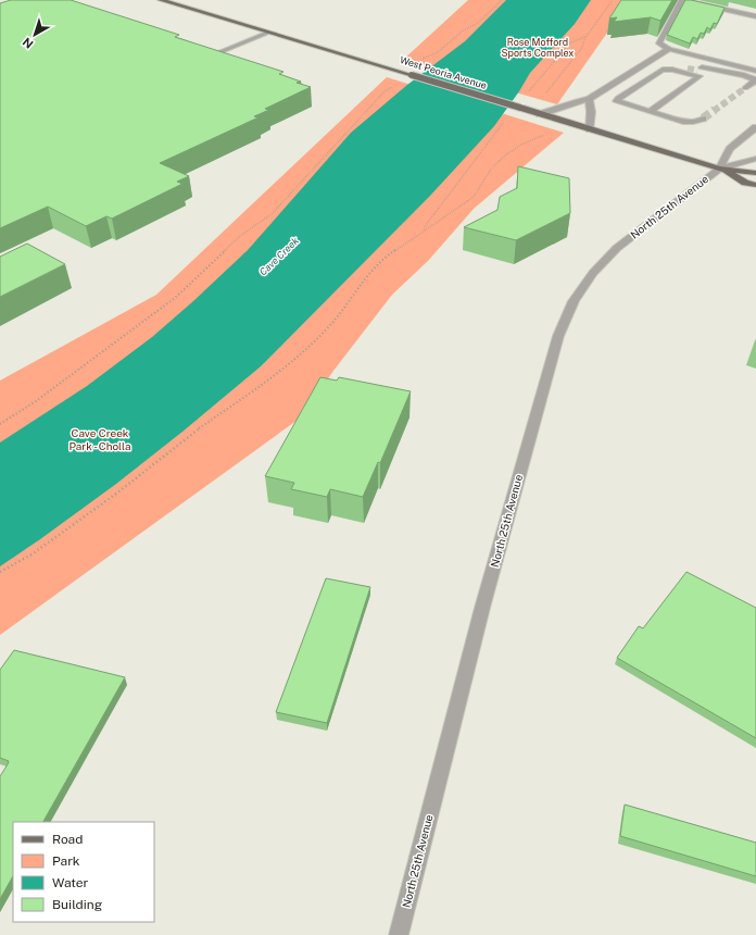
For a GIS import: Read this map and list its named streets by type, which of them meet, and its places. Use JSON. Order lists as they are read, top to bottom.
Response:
{
  "streets": {
    "main road": ["West Peoria Avenue"],
    "street": ["North 25th Avenue"]
  },
  "crossings": [
    ["West Peoria Avenue", "North 25th Avenue"]
  ],
  "water": ["Cave Creek"],
  "parks": ["Rose Mofford Sports Complex", "Cave Creek Park - Cholla"],
  "legend": [
    "Road",
    "Park",
    "Water",
    "Building"
  ],
  "north": "bottom left"
}
